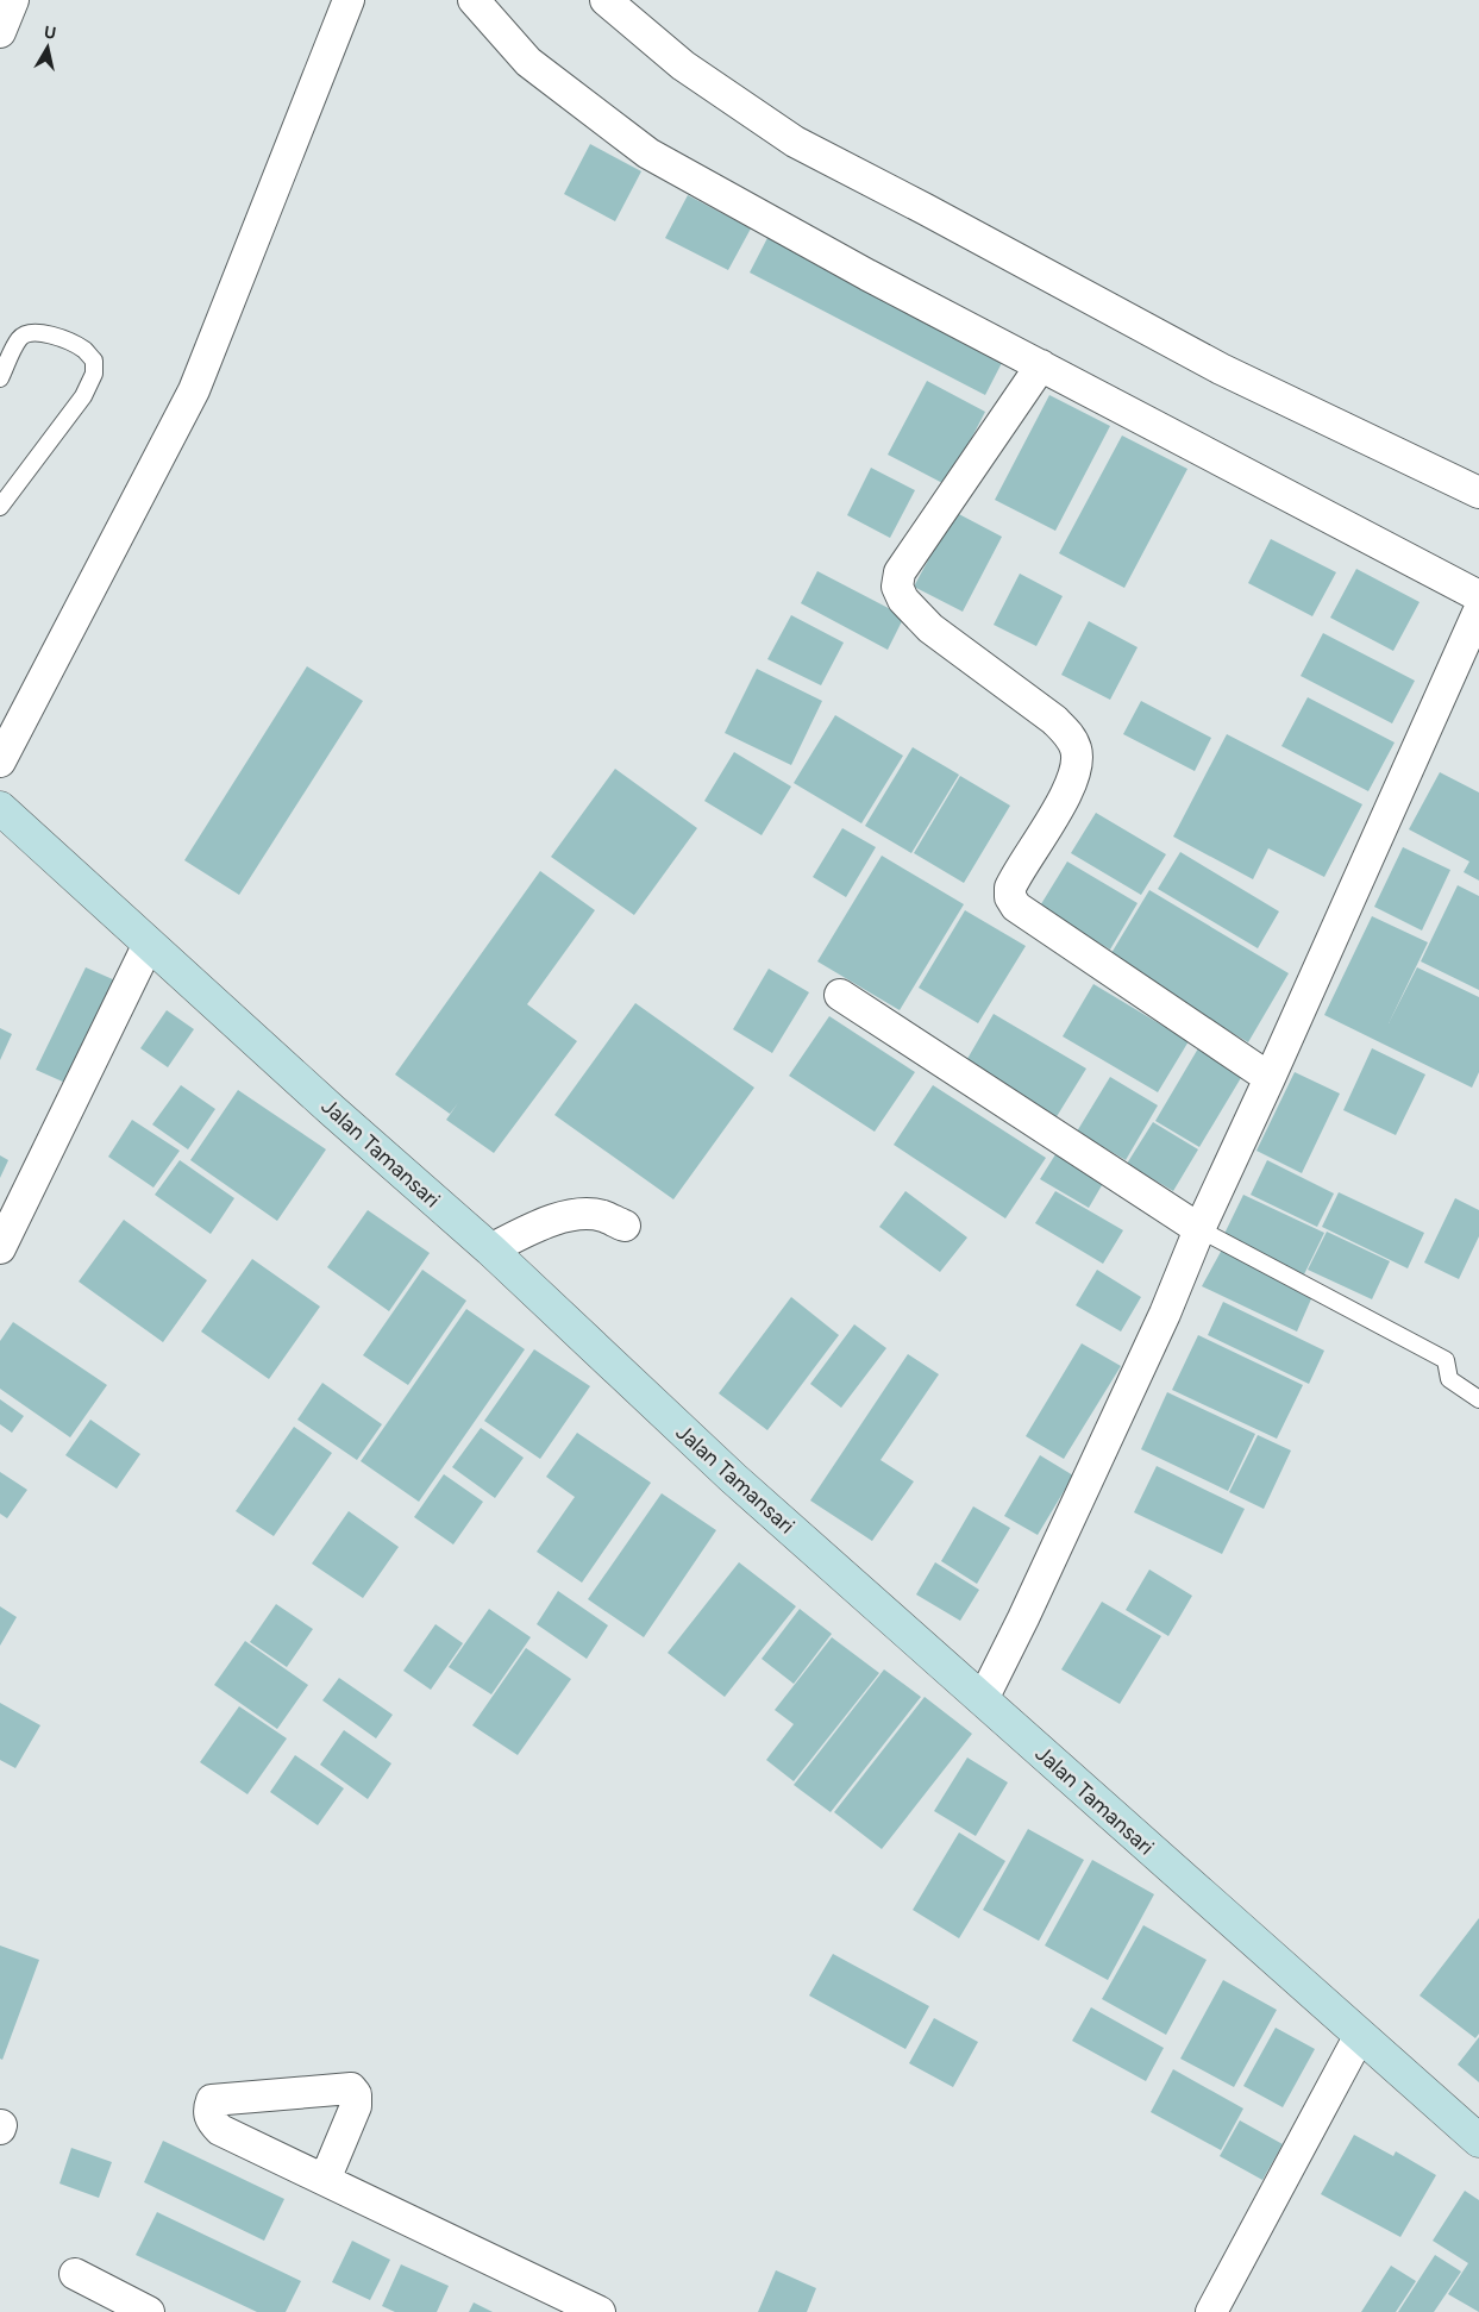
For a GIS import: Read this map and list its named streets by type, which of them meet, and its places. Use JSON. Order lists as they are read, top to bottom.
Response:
{
  "streets": {
    "main road": ["Jalan Tamansari"]
  },
  "north": "top"
}
